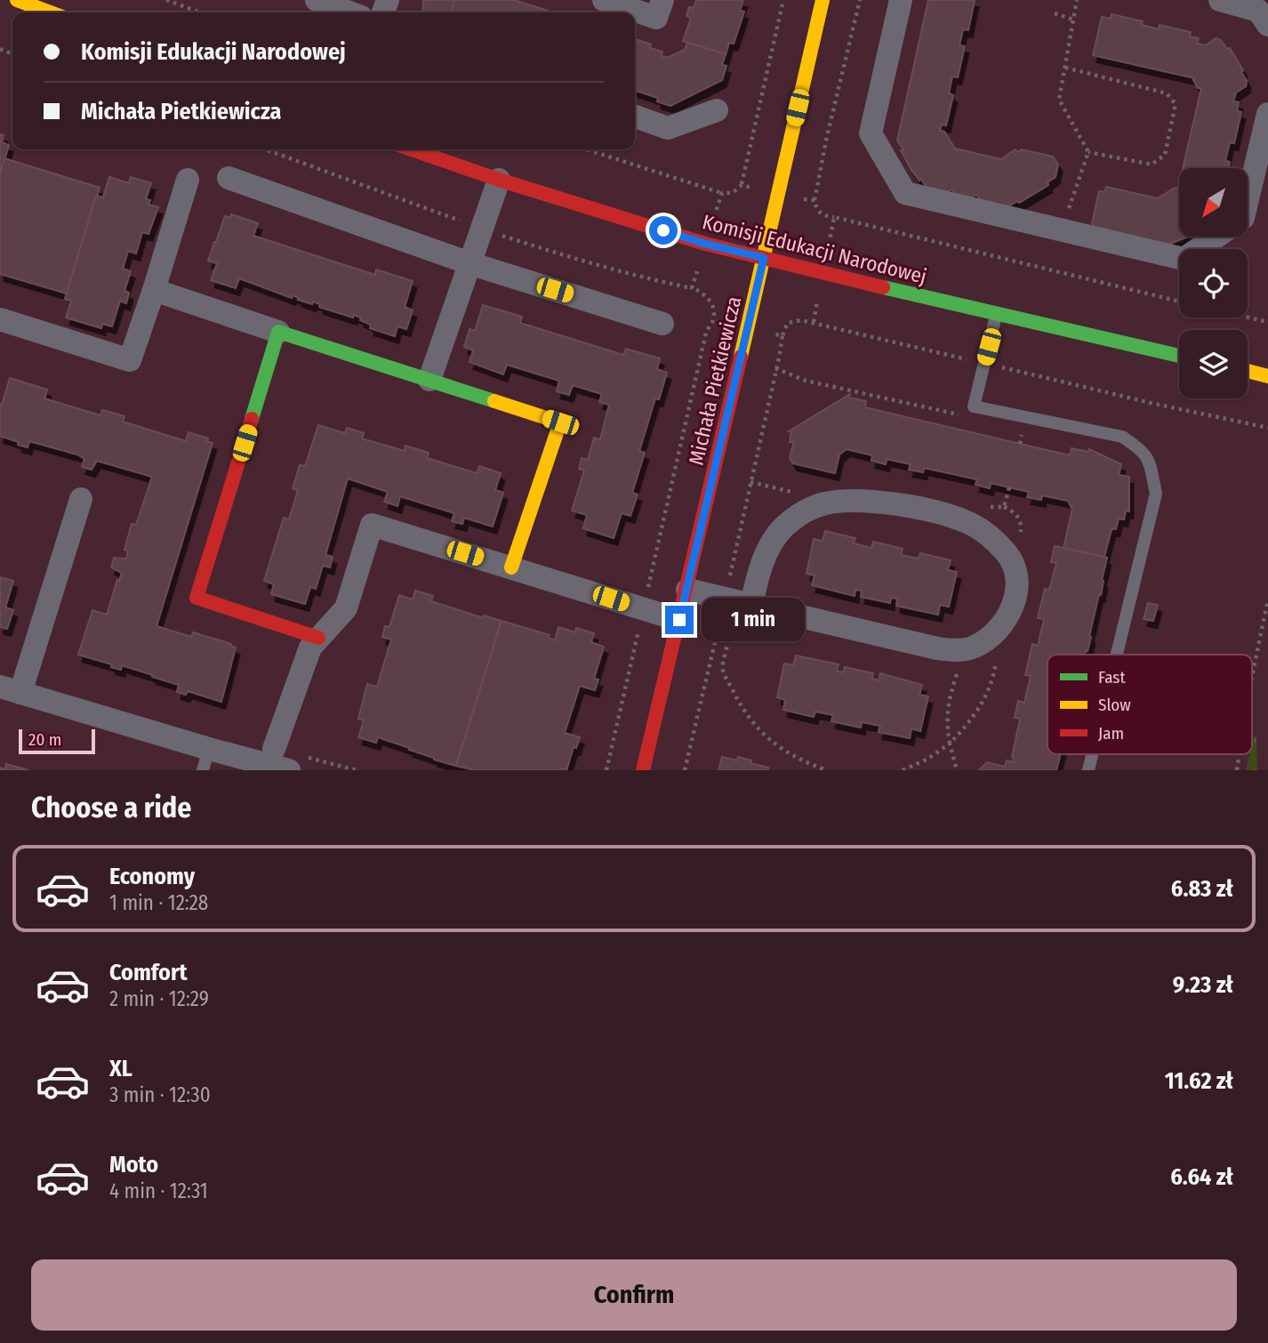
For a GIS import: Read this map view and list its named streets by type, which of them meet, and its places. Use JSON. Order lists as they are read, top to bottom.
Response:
{
  "streets": {
    "street": ["Komisji Edukacji Narodowej", "Michała Pietkiewicza"]
  },
  "crossings": [
    ["Komisji Edukacji Narodowej", "Michała Pietkiewicza"]
  ],
  "legend": ["Fast", "Slow", "Jam"],
  "scale_bar": "20 m",
  "north": "bottom left",
  "page": {
    "banner": ["Komisji Edukacji Narodowej", "Michała Pietkiewicza"],
    "bubble": "1 min",
    "scale": "20 m",
    "heading": "Choose a ride",
    "list": [
      {
        "name": "Economy",
        "note": "1 min · 12:28",
        "value": "6.83 zł"
      },
      {
        "name": "Comfort",
        "note": "2 min · 12:29",
        "value": "9.23 zł"
      },
      {
        "name": "XL",
        "note": "3 min · 12:30",
        "value": "11.62 zł"
      },
      {
        "name": "Moto",
        "note": "4 min · 12:31",
        "value": "6.64 zł"
      }
    ],
    "buttons": "Confirm"
  }
}
